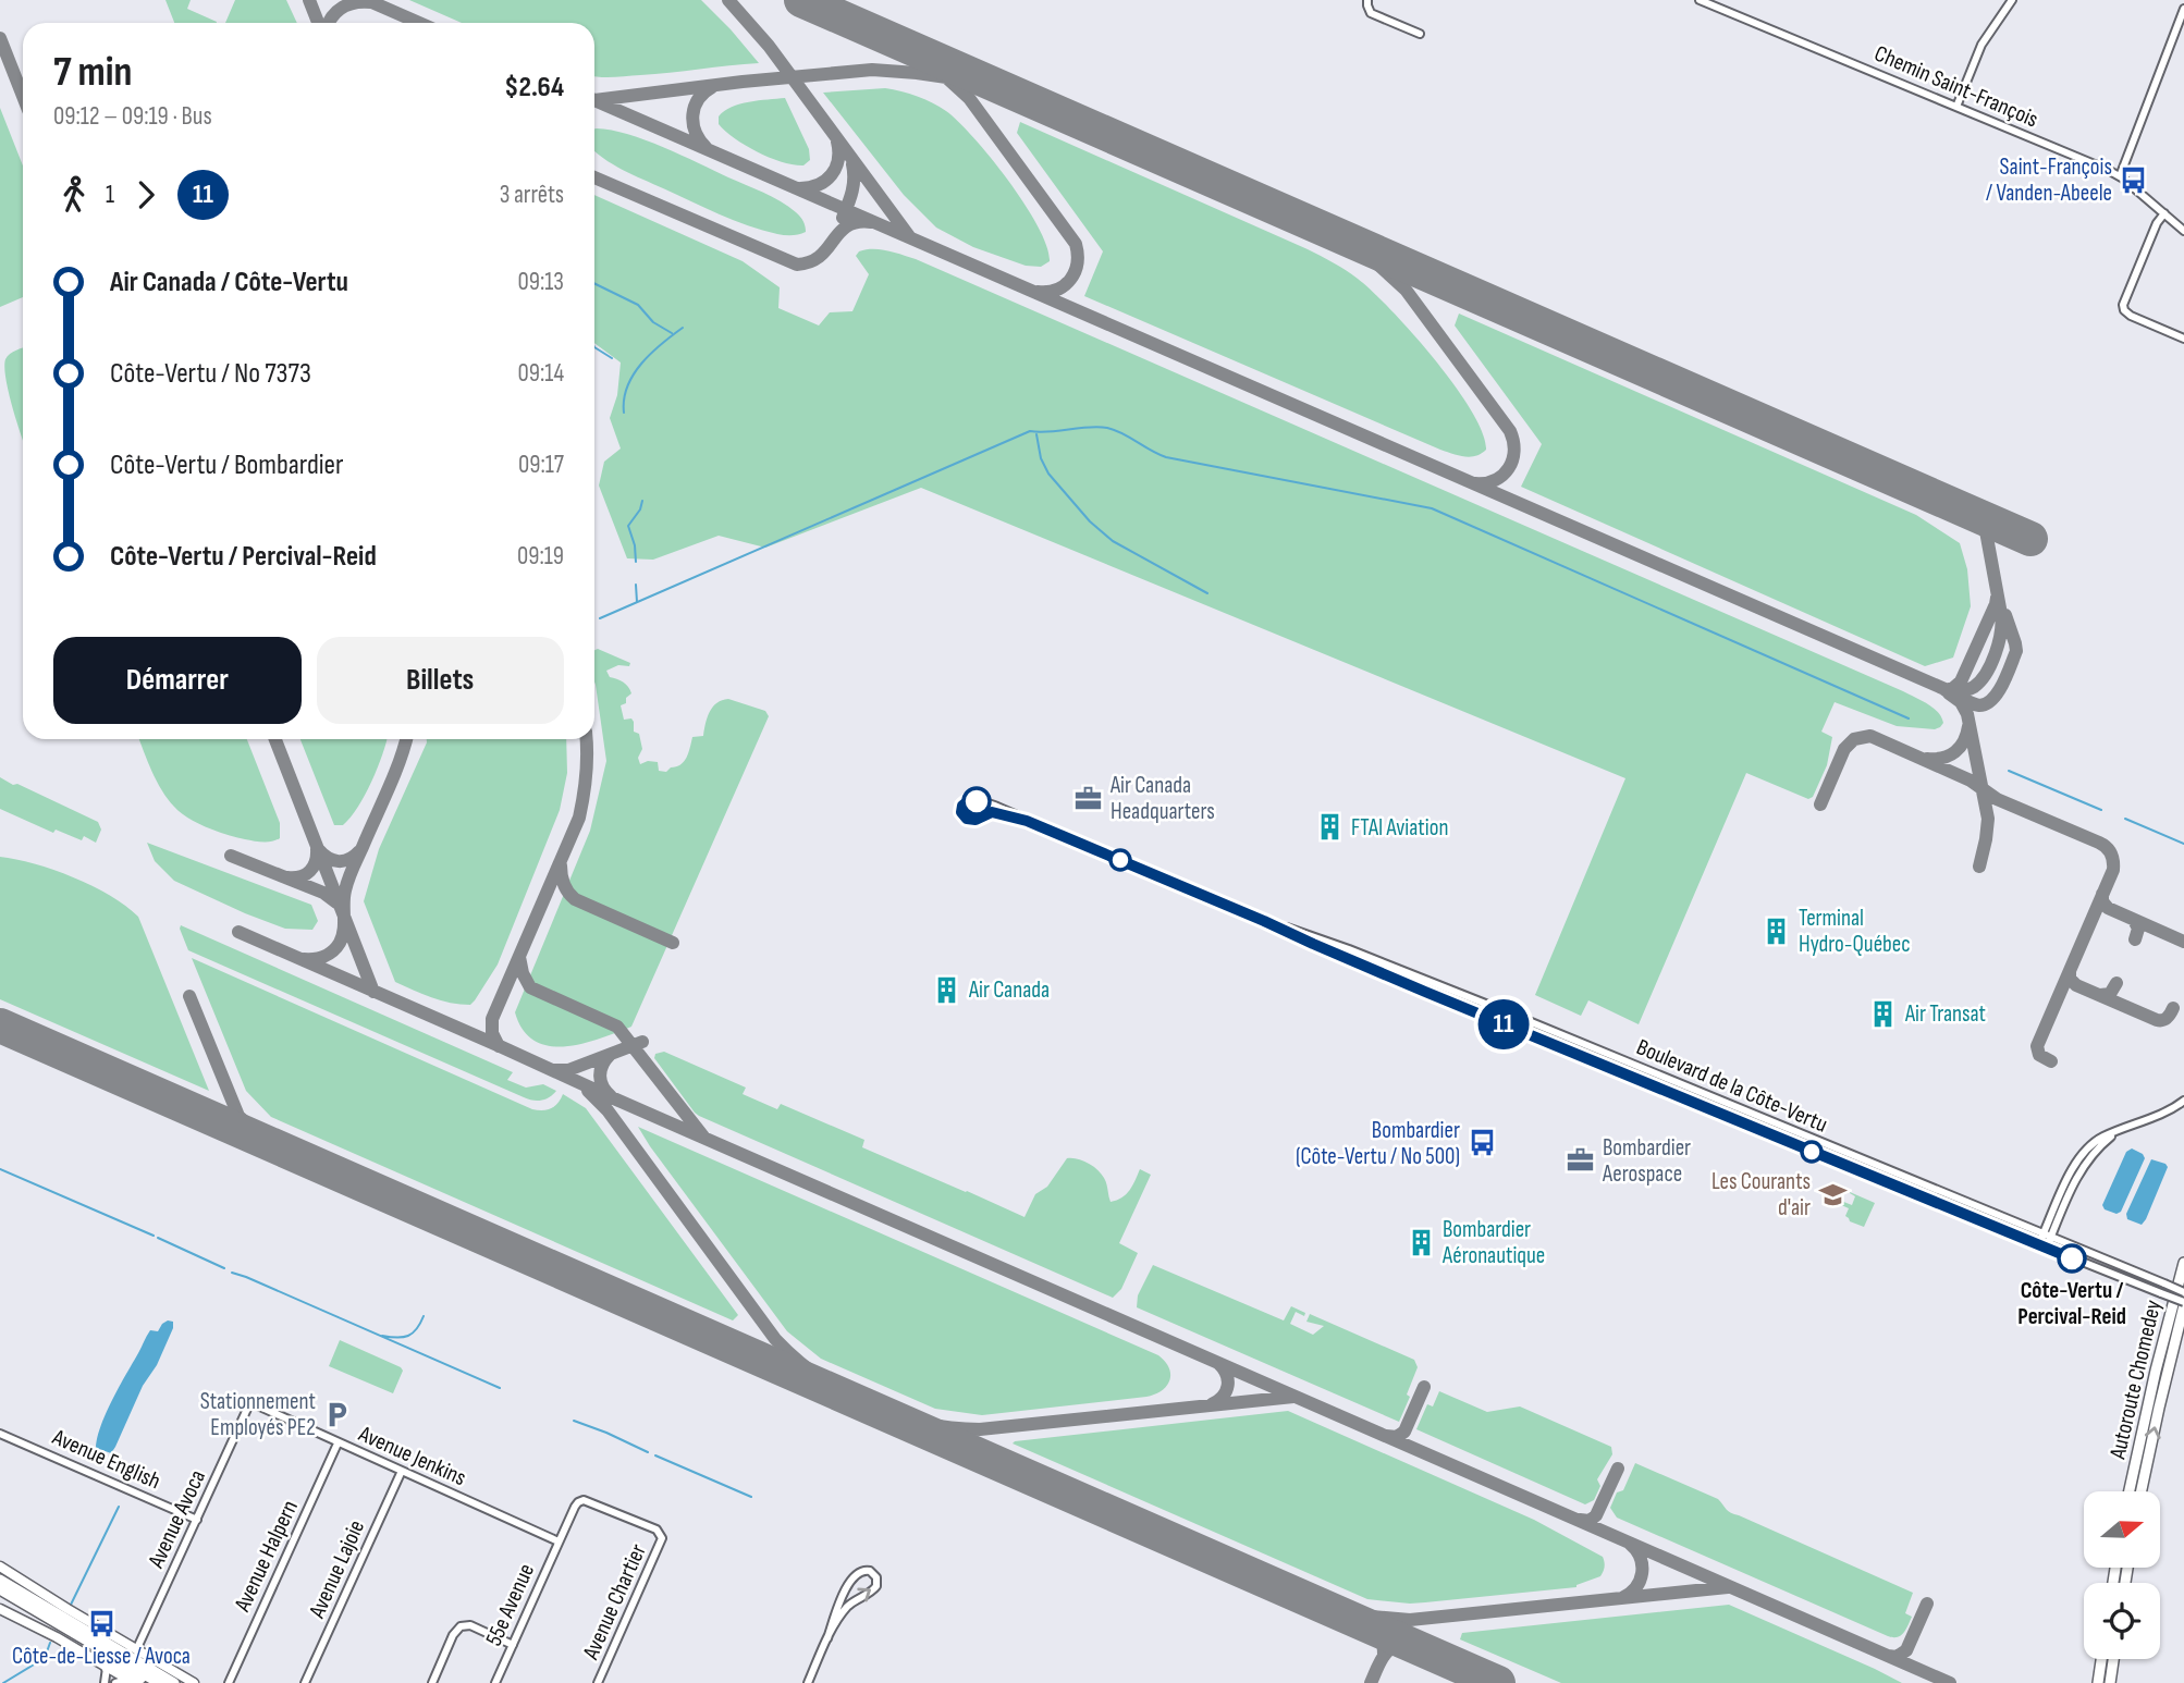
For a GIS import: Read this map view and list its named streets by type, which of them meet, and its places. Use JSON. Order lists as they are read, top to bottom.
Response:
{
  "streets": {
    "highway": ["Autoroute Chomedey"],
    "street": [
      "Chemin Saint-François",
      "Boulevard de la Côte-Vertu",
      "Avenue Jenkins",
      "Avenue English",
      "Avenue Avoca",
      "Avenue Halpern",
      "Avenue Lajoie",
      "Avenue Chartier",
      "55e Avenue"
    ]
  },
  "crossings": [
    ["Boulevard de la Côte-Vertu", "Autoroute Chomedey"],
    ["Avenue Jenkins", "Avenue Avoca"],
    ["Avenue Jenkins", "Avenue Halpern"],
    ["Avenue Jenkins", "Avenue Lajoie"],
    ["Avenue Jenkins", "Avenue Chartier"],
    ["Avenue Jenkins", "55e Avenue"],
    ["Avenue English", "Avenue Avoca"],
    ["Avenue Chartier", "55e Avenue"]
  ],
  "places": {
    "bus stop": ["Saint-François / Vanden-Abeele", "Bombardier (Côte-Vertu / No 500)", "Côte-de-Liesse / Avoca"],
    "office": ["Air Canada Headquarters", "Bombardier Aerospace"],
    "building": [
      "FTAI Aviation",
      "Terminal Hydro-Québec",
      "Air Canada",
      "Air Transat",
      "Bombardier Aéronautique"
    ],
    "school or university": ["Les Courants d'air"],
    "other": ["Côte-Vertu / Percival-Reid"],
    "parking": ["Stationnement Employés PE2"]
  },
  "lines": ["bus line 11"],
  "north": "right",
  "page": {
    "on_map": "11",
    "heading": ["7 min", "09:12 – 09:19 · Bus", "$2.64"],
    "legs": ["1", "11", "3 arrêts"],
    "list": [
      {
        "name": "Air Canada / Côte-Vertu",
        "value": "09:13"
      },
      {
        "name": "Côte-Vertu / No 7373",
        "value": "09:14"
      },
      {
        "name": "Côte-Vertu / Bombardier",
        "value": "09:17"
      },
      {
        "name": "Côte-Vertu / Percival-Reid",
        "value": "09:19"
      }
    ],
    "buttons": ["Démarrer", "Billets"]
  }
}
